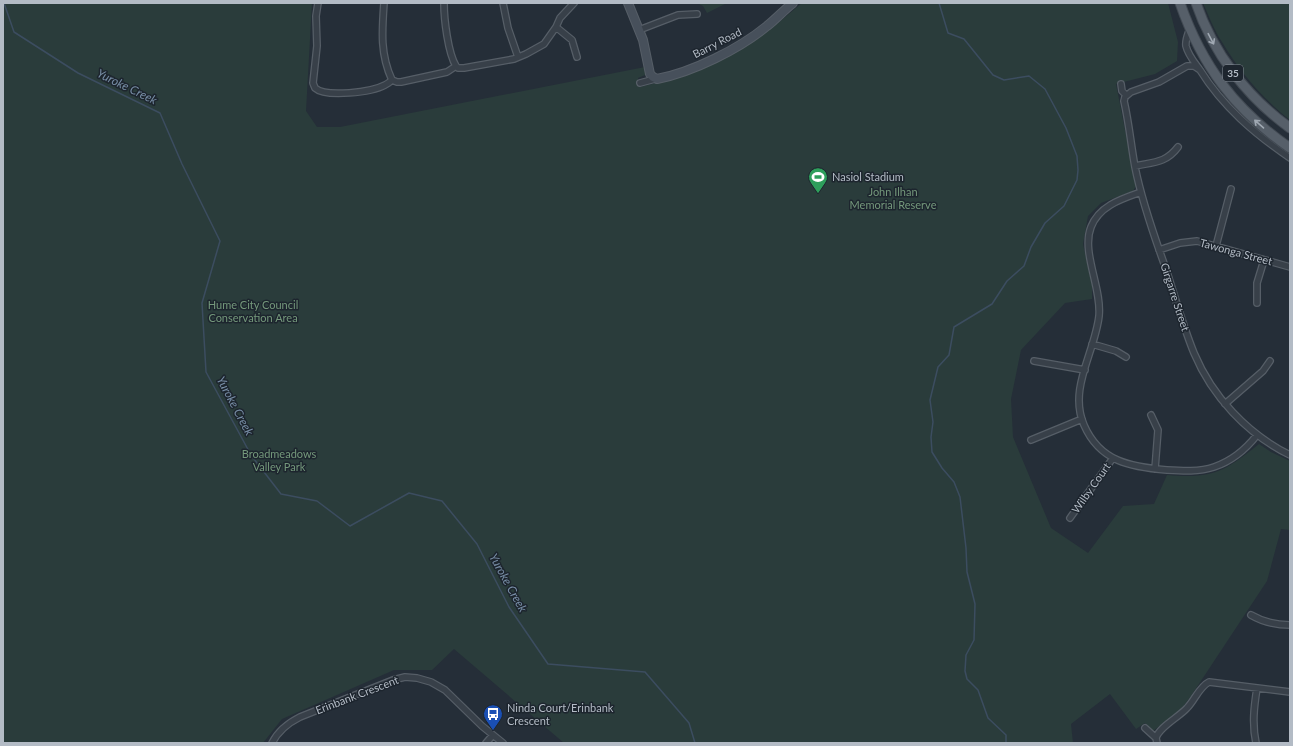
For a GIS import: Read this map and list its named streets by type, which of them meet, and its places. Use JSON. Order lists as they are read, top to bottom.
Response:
{
  "streets": {
    "main road": ["35"],
    "street": [
      "Barry Road",
      "Tawonga Street",
      "Girgarre Street",
      "Wilby Court",
      "Erinbank Crescent"
    ]
  },
  "crossings": [
    ["Tawonga Street", "Girgarre Street"]
  ],
  "water": ["Yuroke Creek"],
  "parks": ["John Ilhan Memorial Reserve", "Hume City Council Conservation Area", "Broadmeadows Valley Park"],
  "places": {
    "sports": ["Nasiol Stadium"],
    "bus stop": ["Ninda Court/Erinbank Crescent"]
  }
}
